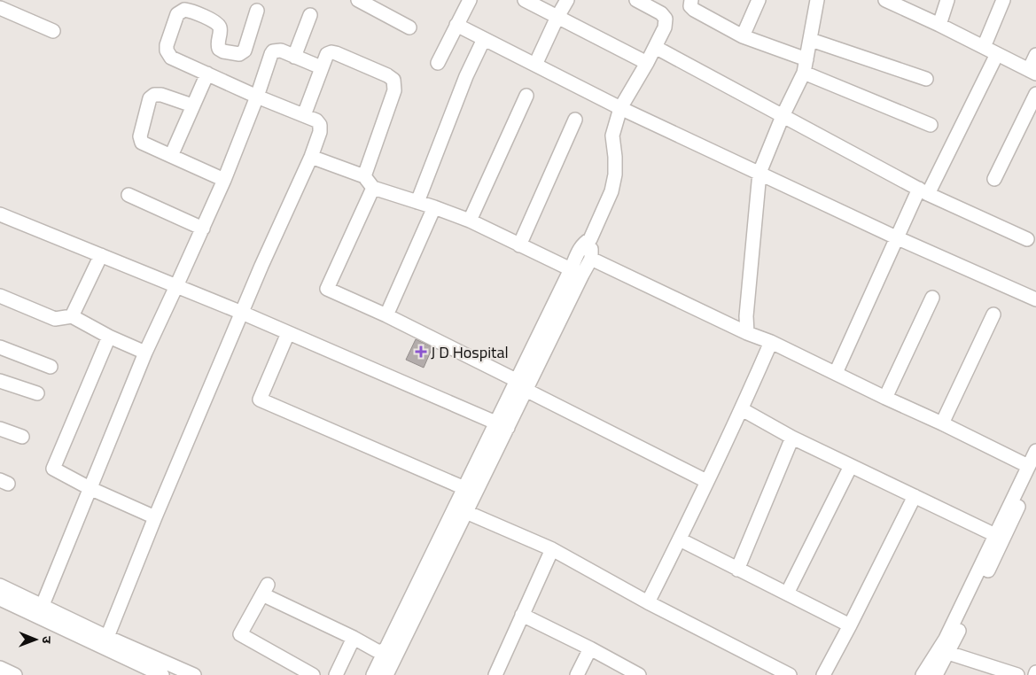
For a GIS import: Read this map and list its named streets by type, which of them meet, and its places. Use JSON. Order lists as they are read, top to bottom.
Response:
{
  "places": {
    "health": ["J D Hospital"]
  },
  "north": "right"
}
